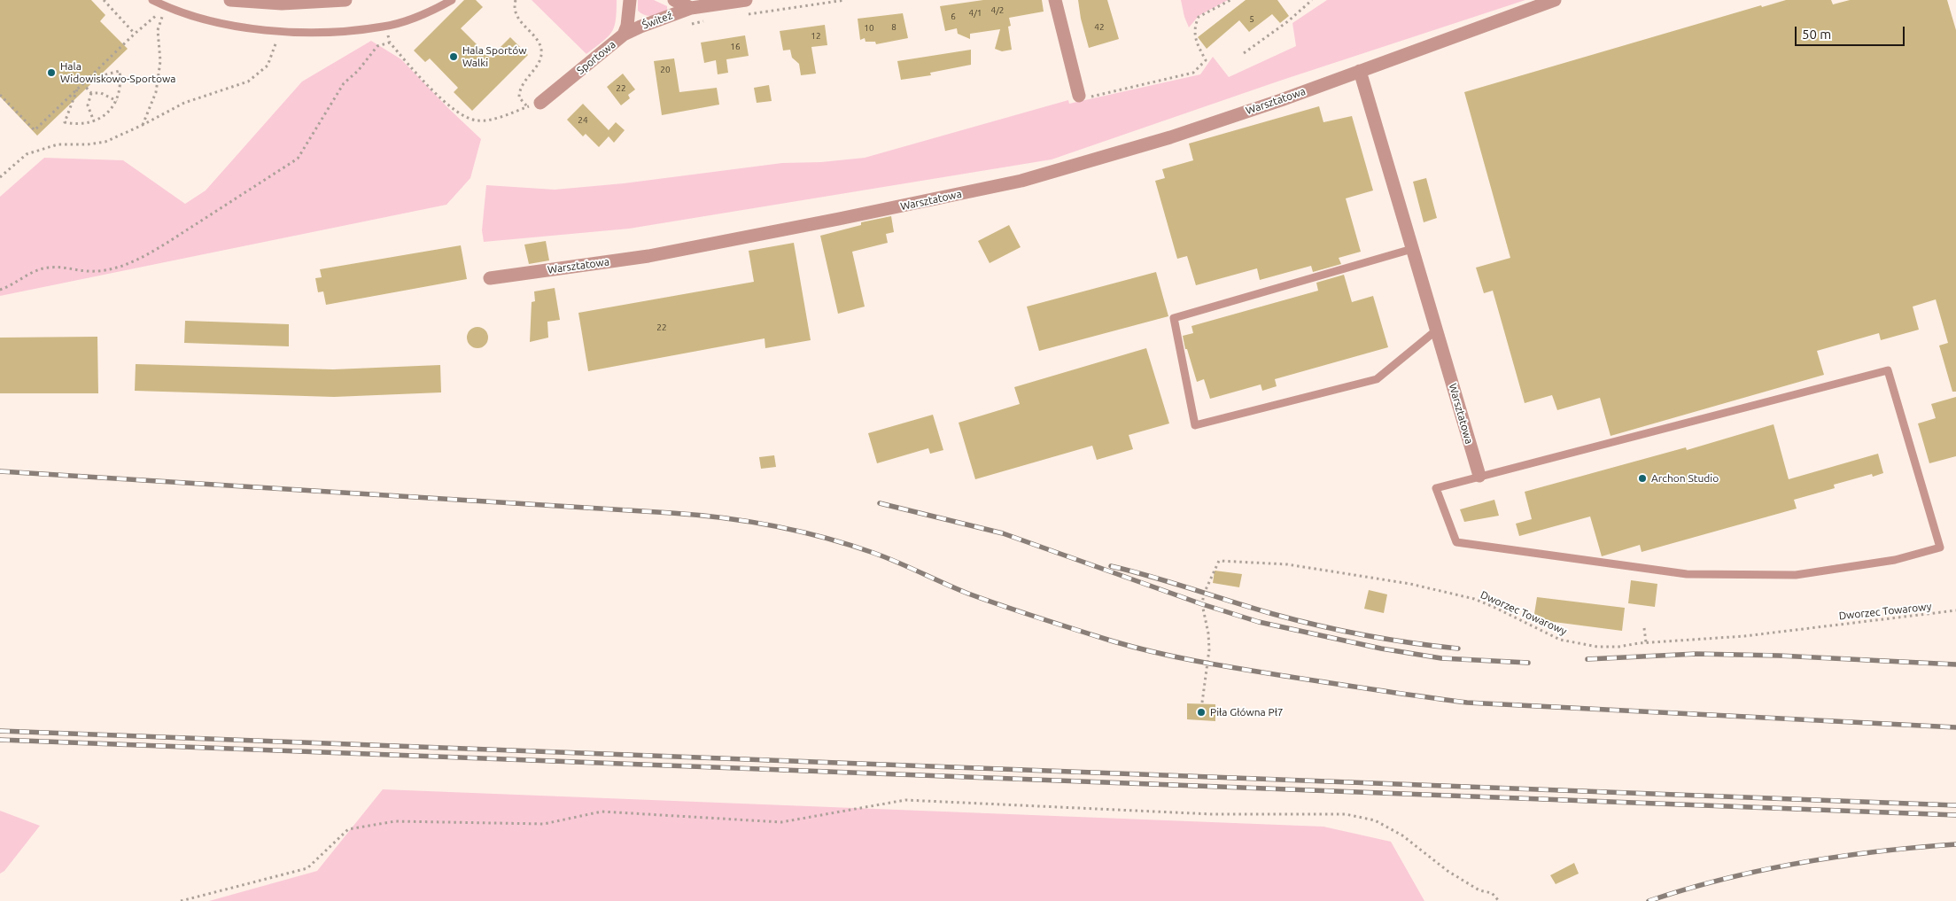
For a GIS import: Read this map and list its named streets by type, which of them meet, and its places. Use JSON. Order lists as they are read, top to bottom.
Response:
{
  "streets": {
    "street": ["Świteź", "Sportowa", "Warsztatowa"],
    "path": ["Dworzec Towarowy"]
  },
  "crossings": [
    ["Świteź", "Sportowa"]
  ],
  "places": [
    "Hala Sportów Walki",
    "Hala Widowiskowo-Sportowa",
    "Archon Studio",
    "Piła Główna Pł7"
  ],
  "house_numbers": [
    "4/2",
    "4/1",
    "6",
    "5",
    "8",
    "42",
    "10",
    "12",
    "16",
    "20",
    "22",
    "24",
    "22"
  ],
  "scale_bar": "50 m"
}
